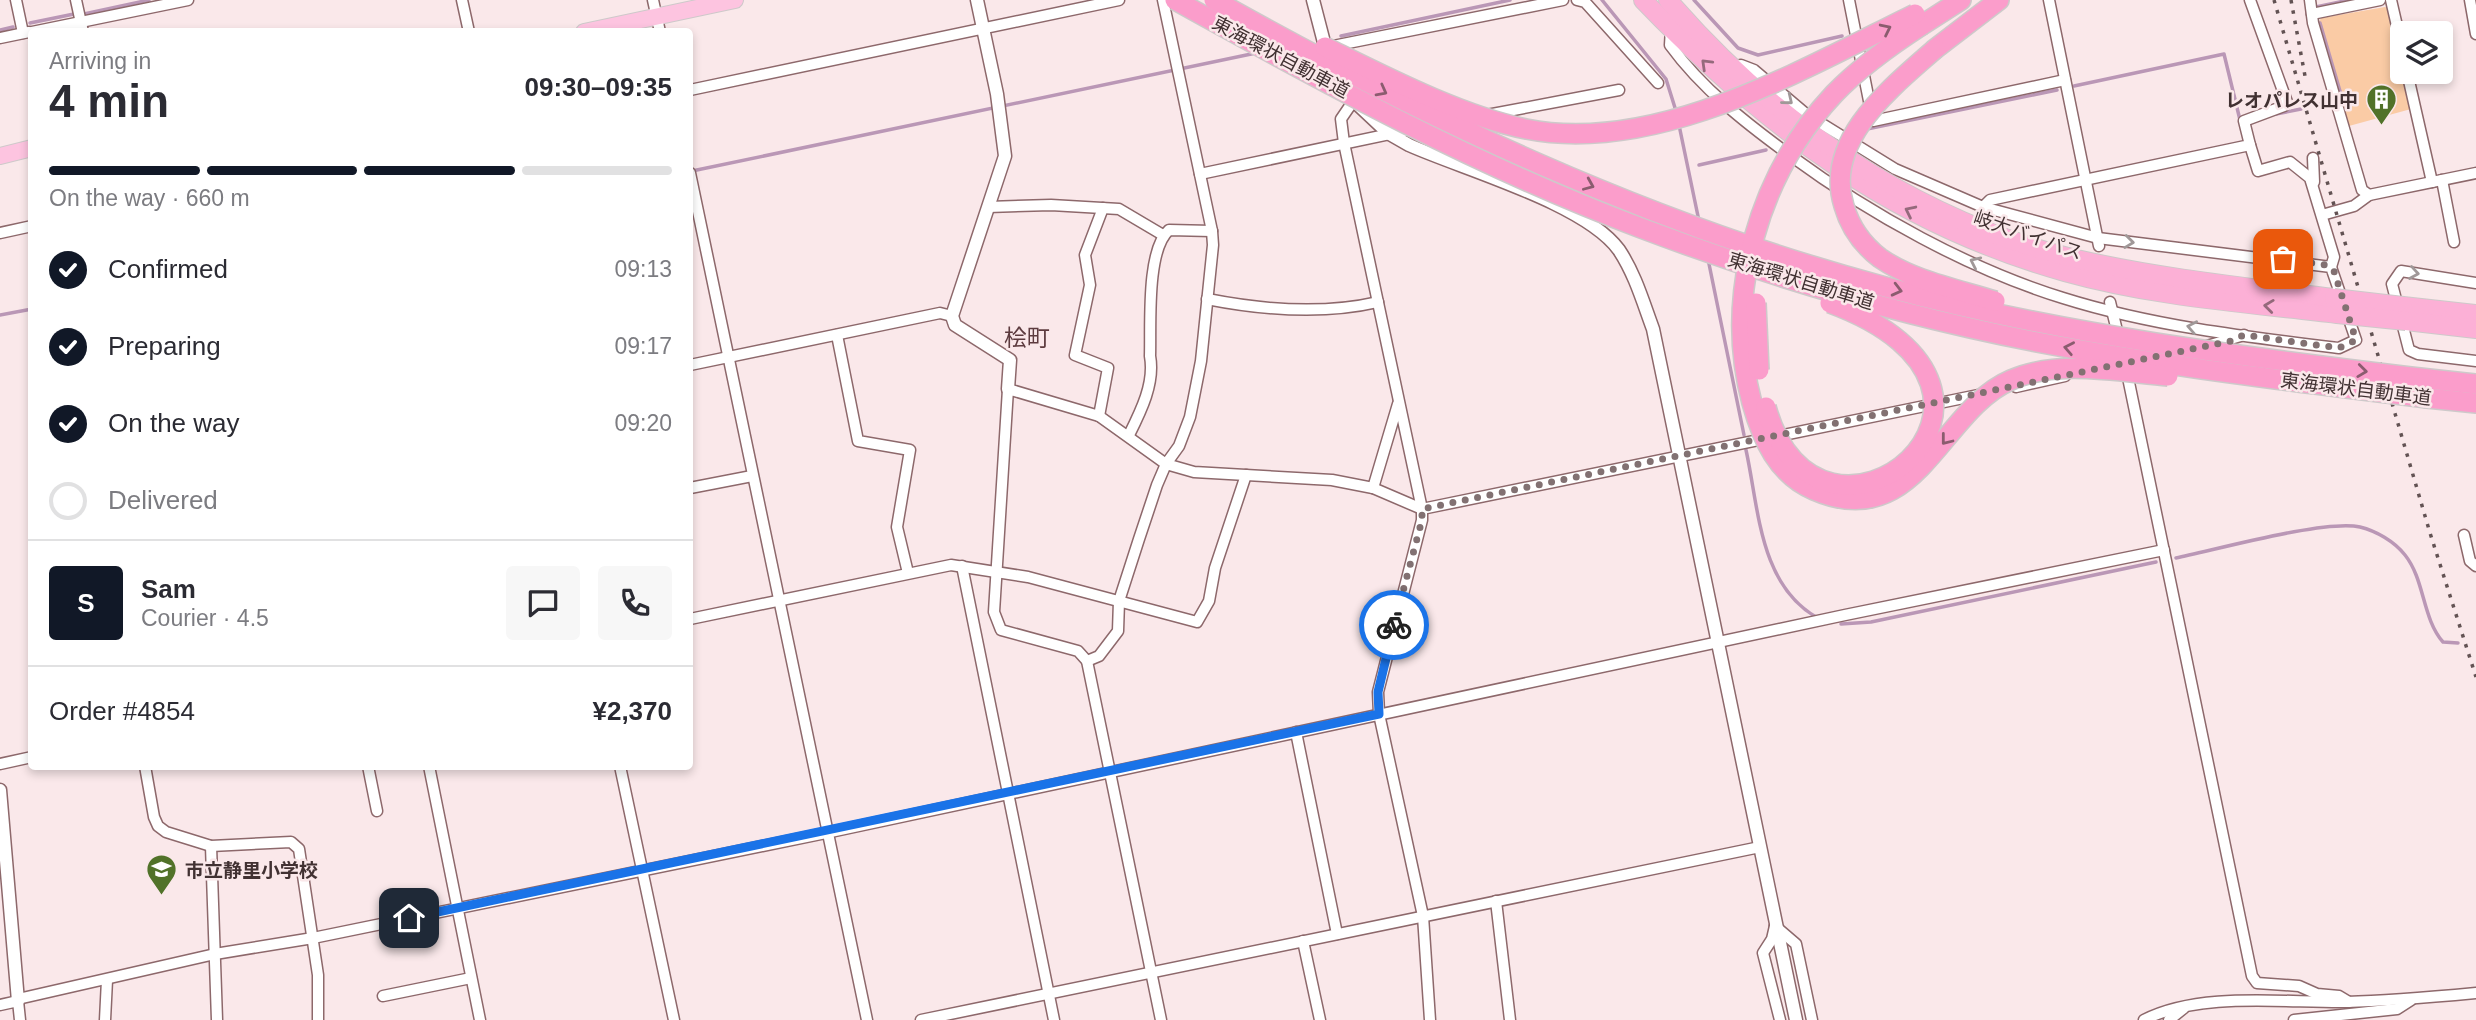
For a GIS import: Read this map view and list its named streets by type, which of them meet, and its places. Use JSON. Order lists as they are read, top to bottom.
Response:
{
  "streets": {
    "highway": ["東海環状自動車道", "岐大バイパス"]
  },
  "districts": ["桧町"],
  "places": {
    "building": ["レオパレス山中"],
    "school or university": ["市立静里小学校"]
  },
  "page": {
    "heading": ["4 min", "Arriving in", "09:30–09:35"],
    "panel": [
      "Sam",
      "Courier · 4.5",
      "Order #4854",
      "¥2,370"
    ],
    "bar": "On the way · 660 m",
    "list": [
      ["Confirmed", "09:13"],
      ["Preparing", "09:17"],
      ["On the way", "09:20"],
      "Delivered"
    ],
    "round": "S"
  }
}
